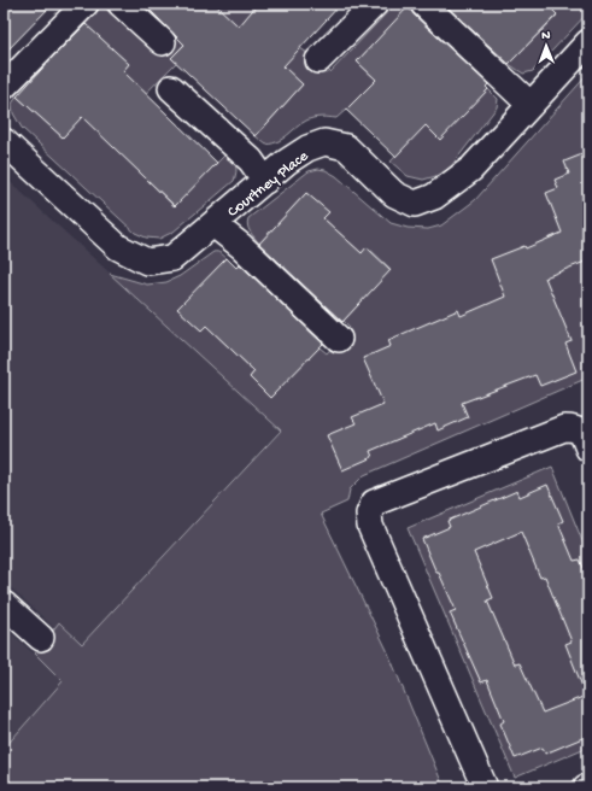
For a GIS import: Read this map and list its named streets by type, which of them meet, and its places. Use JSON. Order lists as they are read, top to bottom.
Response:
{
  "streets": {
    "street": ["Courtney Place"]
  },
  "north": "top"
}
